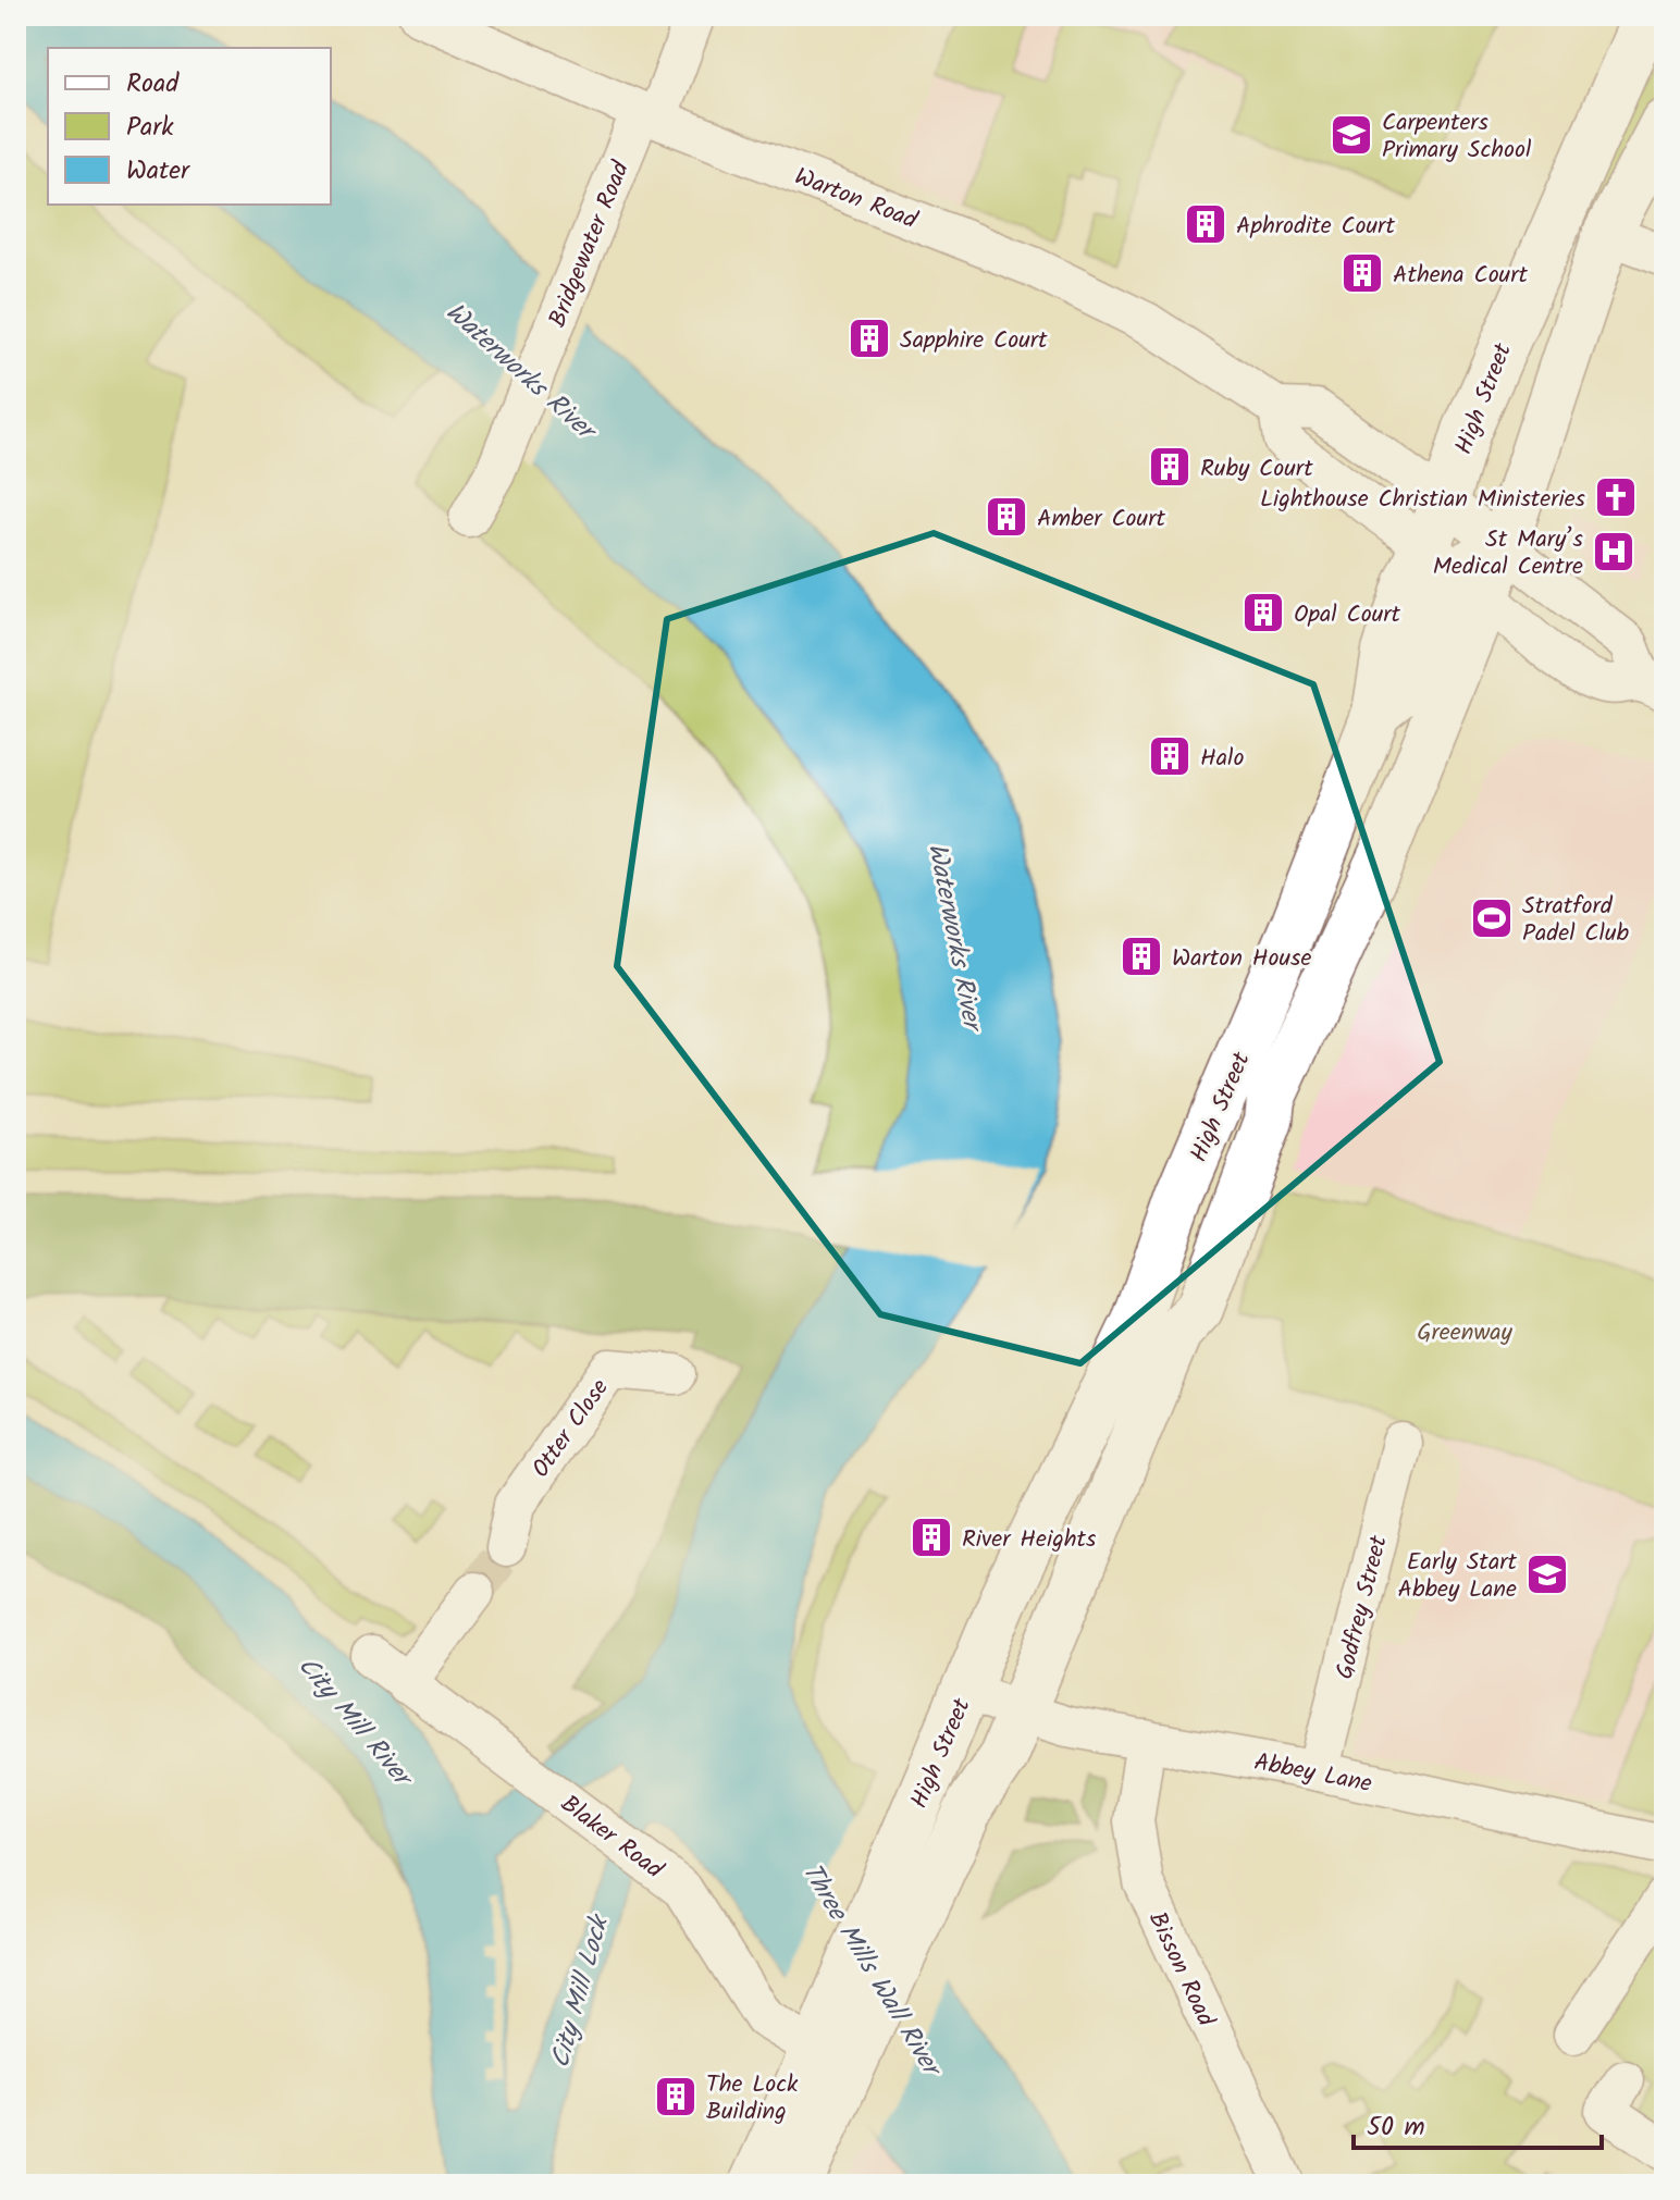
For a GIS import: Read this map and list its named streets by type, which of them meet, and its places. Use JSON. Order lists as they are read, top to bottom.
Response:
{
  "streets": {
    "main road": ["High Street"],
    "street": [
      "Warton Road",
      "Bridgewater Road",
      "Otter Close",
      "Godfrey Street",
      "Abbey Lane",
      "Blaker Road",
      "Bisson Road"
    ]
  },
  "crossings": [
    ["Warton Road", "Bridgewater Road"],
    ["Warton Road", "High Street"],
    ["High Street", "Abbey Lane"],
    ["High Street", "Blaker Road"],
    ["Godfrey Street", "Abbey Lane"],
    ["Abbey Lane", "Bisson Road"]
  ],
  "water": [
    "Waterworks River",
    "City Mill River",
    "Three Mills Wall River",
    "City Mill Lock"
  ],
  "parks": ["Greenway"],
  "places": {
    "school or university": ["Carpenters Primary School", "Early Start Abbey Lane"],
    "building": [
      "Aphrodite Court",
      "Athena Court",
      "Sapphire Court",
      "Ruby Court",
      "Amber Court",
      "Opal Court",
      "Halo",
      "Warton House",
      "River Heights",
      "The Lock Building"
    ],
    "church": ["Lighthouse Christian Ministeries"],
    "hospital": ["St Mary’s Medical Centre"],
    "sports": ["Stratford Padel Club"]
  },
  "legend": ["Road", "Park", "Water"],
  "scale_bar": "50 m"
}
